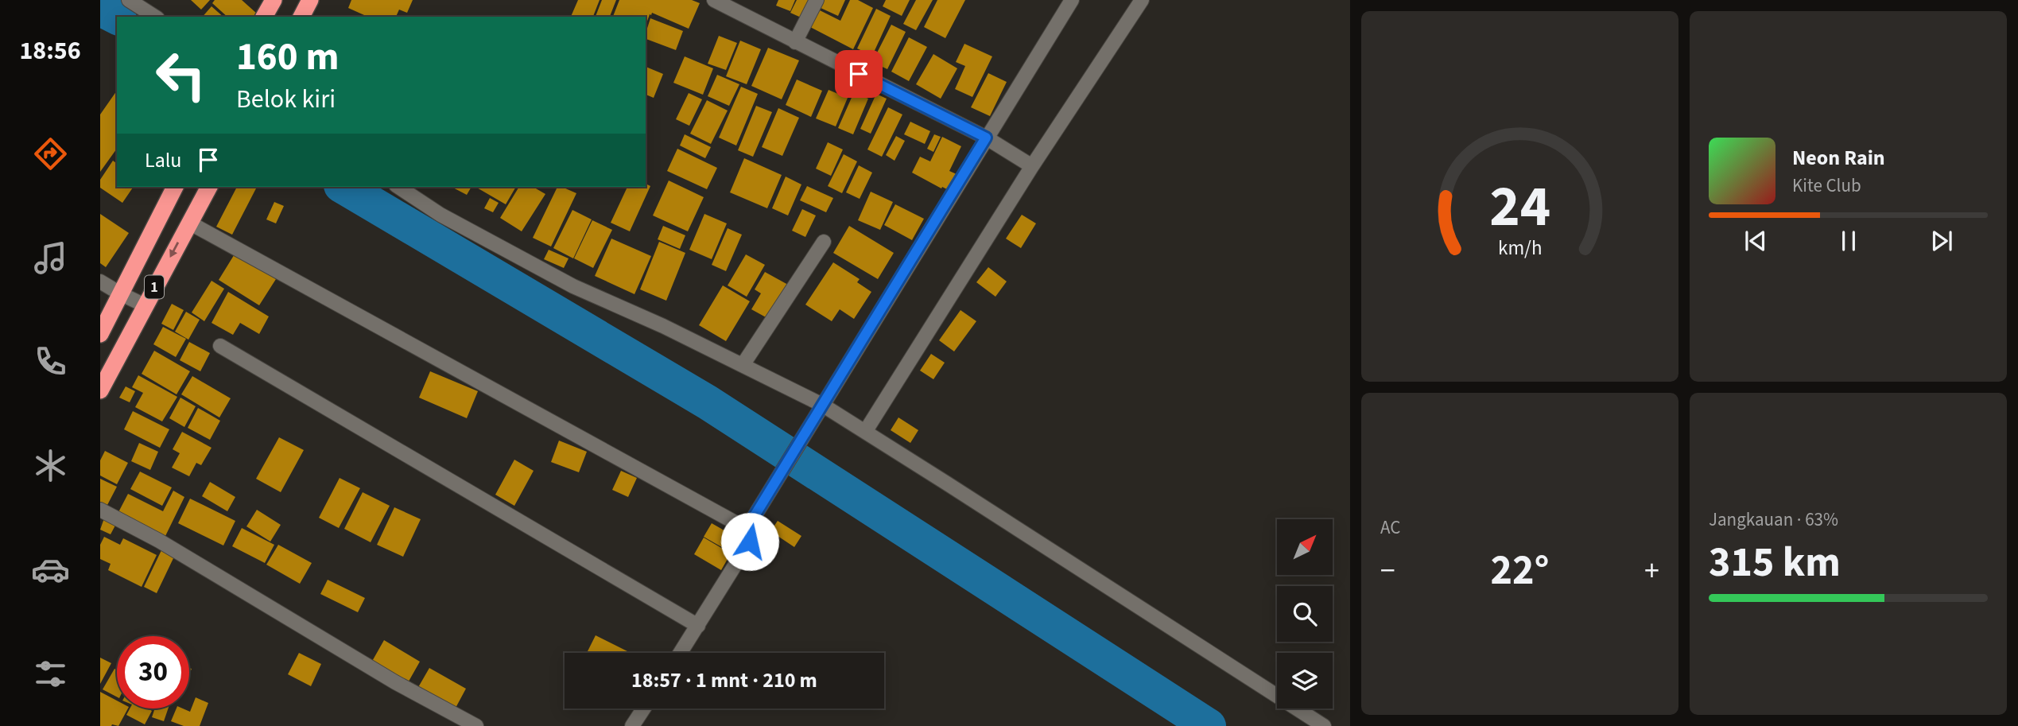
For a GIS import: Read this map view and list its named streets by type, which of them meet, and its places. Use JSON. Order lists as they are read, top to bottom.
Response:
{
  "streets": {
    "highway": ["1"]
  },
  "north": "top right",
  "page": {
    "tabs": "18:56",
    "turn": ["160 m", "Belok kiri"],
    "then": "Lalu",
    "song": ["Neon Rain", "Kite Club"],
    "tile": [
      "AC",
      ["Jangkauan · 63%", "315 km"]
    ],
    "heat": ["−", "22°", "+"],
    "limit": "30",
    "trip": "18:57 · 1 mnt · 210 m",
    "gauge": ["24", "km/h"]
  }
}
